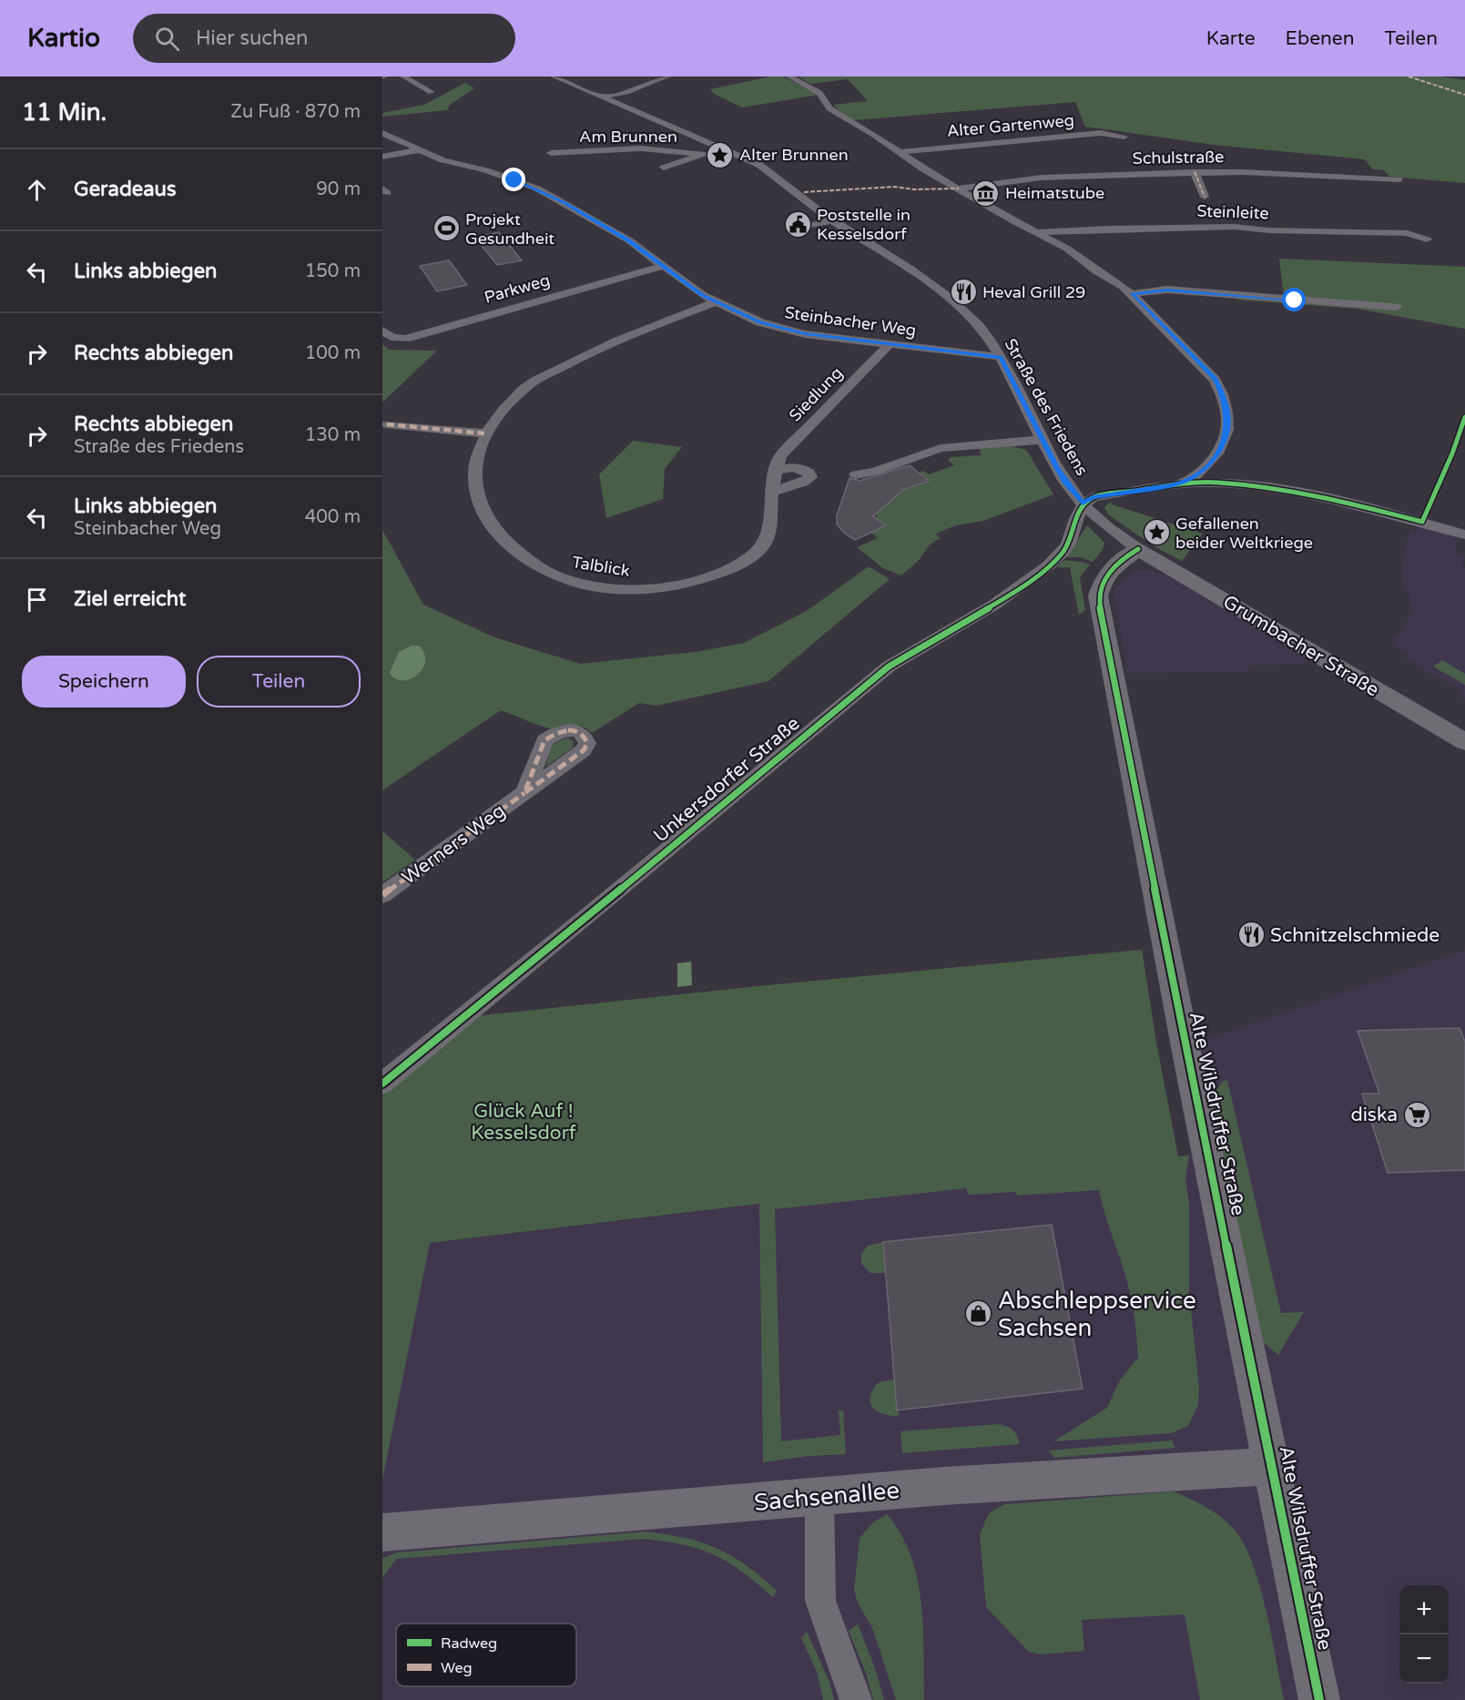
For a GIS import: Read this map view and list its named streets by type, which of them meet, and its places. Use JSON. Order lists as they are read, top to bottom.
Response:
{
  "streets": {
    "street": [
      "Alter Gartenweg",
      "Am Brunnen",
      "Schulstraße",
      "Steinleite",
      "Parkweg",
      "Steinbacher Weg",
      "Siedlung",
      "Straße des Friedens",
      "Talblick",
      "Grumbacher Straße",
      "Unkersdorfer Straße",
      "Werners Weg",
      "Alte Wilsdruffer Straße",
      "Sachsenallee"
    ]
  },
  "crossings": [
    ["Am Brunnen", "Straße des Friedens"],
    ["Parkweg", "Steinbacher Weg"],
    ["Steinbacher Weg", "Siedlung"],
    ["Steinbacher Weg", "Straße des Friedens"],
    ["Steinbacher Weg", "Talblick"],
    ["Siedlung", "Talblick"],
    ["Straße des Friedens", "Grumbacher Straße"],
    ["Straße des Friedens", "Unkersdorfer Straße"],
    ["Straße des Friedens", "Alte Wilsdruffer Straße"],
    ["Grumbacher Straße", "Alte Wilsdruffer Straße"],
    ["Alte Wilsdruffer Straße", "Sachsenallee"]
  ],
  "parks": ["Glück Auf ! Kesselsdorf"],
  "places": {
    "place": ["Alter Brunnen", "Gefallenen beider Weltkriege"],
    "museum": ["Heimatstube"],
    "public building": ["Poststelle in Kesselsdorf"],
    "sports": ["Projekt Gesundheit"],
    "restaurant": ["Heval Grill 29", "Schnitzelschmiede"],
    "supermarket": ["diska"],
    "shop": ["Abschleppservice Sachsen"]
  },
  "legend": ["Radweg", "Weg"],
  "page": {
    "header": "Kartio",
    "search": "Hier suchen",
    "nav": ["Karte", "Ebenen", "Teilen"],
    "heading": ["11 Min.", "Zu Fuß · 870 m"],
    "list": [
      ["Geradeaus", "90 m"],
      ["Links abbiegen", "150 m"],
      ["Rechts abbiegen", "100 m"],
      ["Rechts abbiegen", "Straße des Friedens", "130 m"],
      ["Links abbiegen", "Steinbacher Weg", "400 m"],
      "Ziel erreicht"
    ],
    "buttons": ["Speichern", "Teilen"],
    "map_buttons": ["+", "−"]
  }
}
